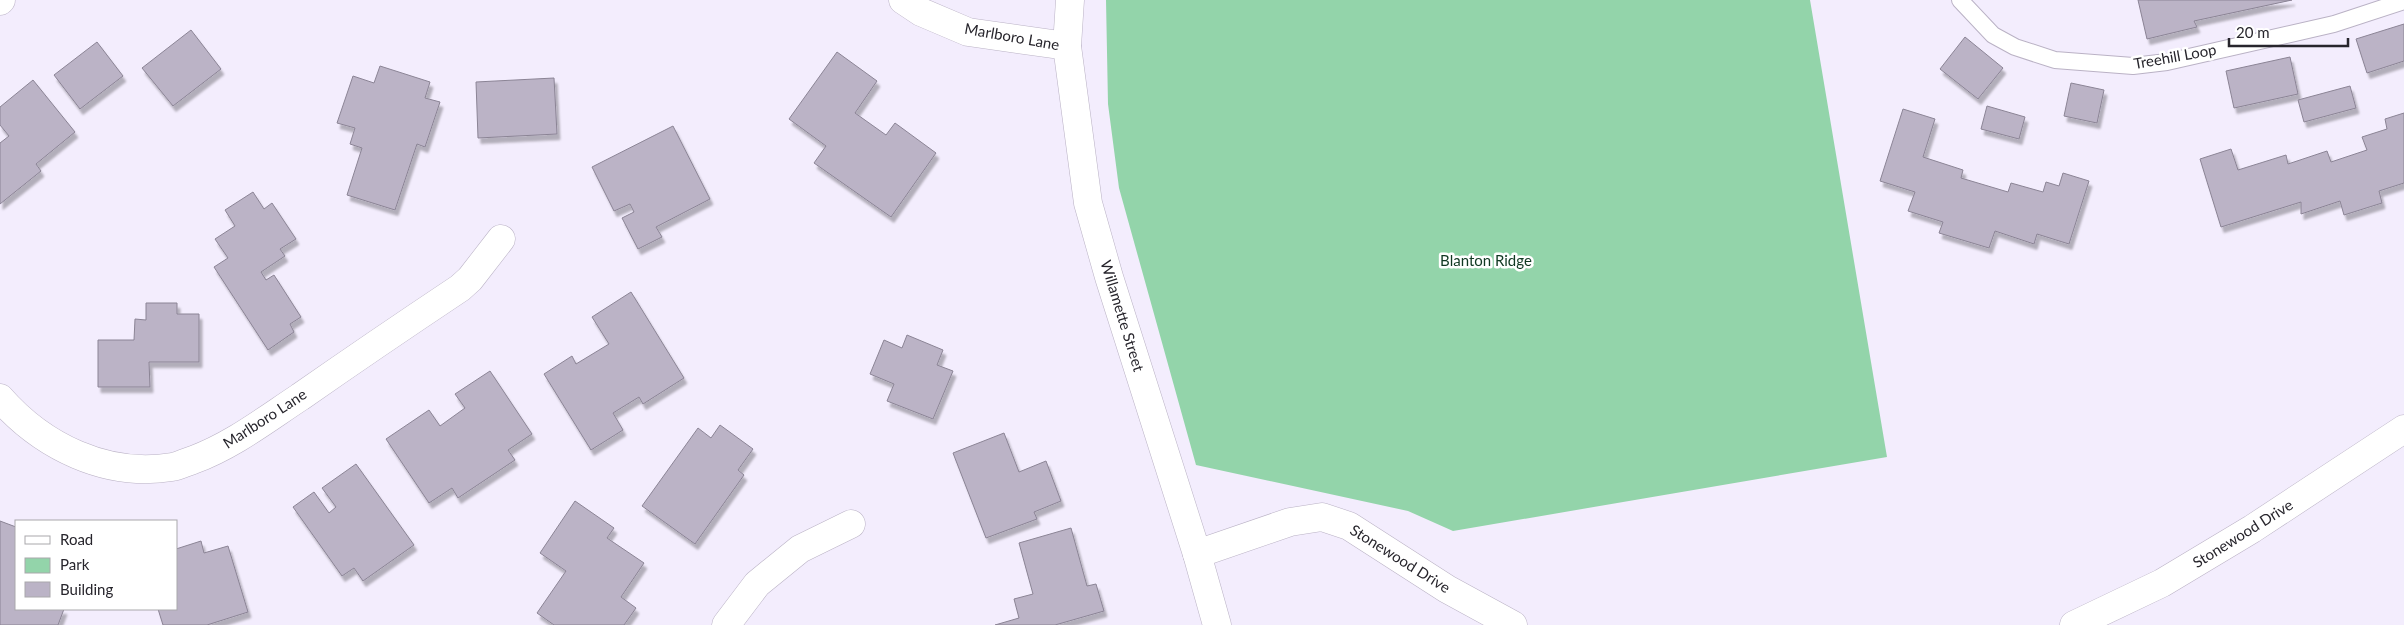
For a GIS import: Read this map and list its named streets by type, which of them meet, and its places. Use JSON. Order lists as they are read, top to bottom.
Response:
{
  "streets": {
    "street": ["Marlboro Lane", "Willamette Street", "Stonewood Drive"],
    "lane": ["Treehill Loop"]
  },
  "crossings": [
    ["Marlboro Lane", "Willamette Street"],
    ["Willamette Street", "Stonewood Drive"]
  ],
  "parks": ["Blanton Ridge"],
  "legend": ["Road", "Park", "Building"],
  "scale_bar": "20 m"
}
